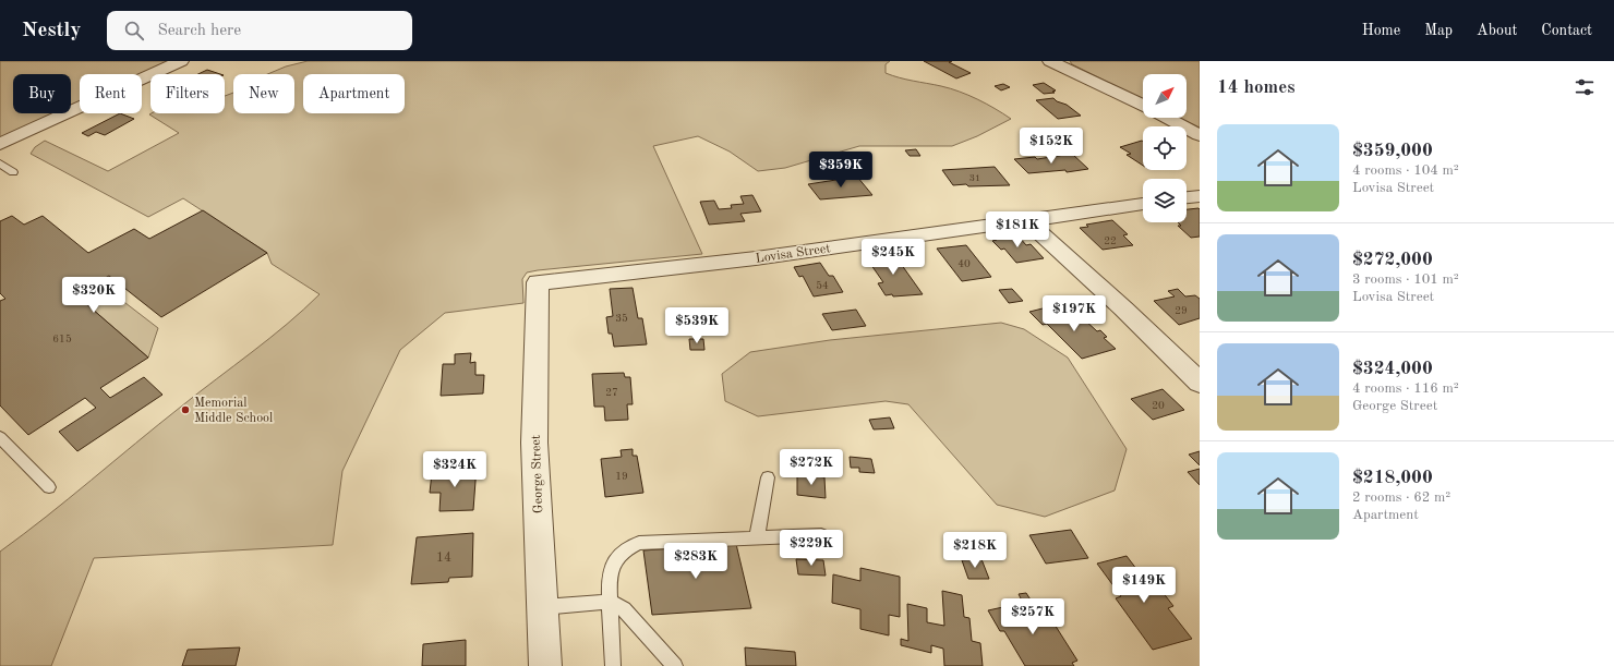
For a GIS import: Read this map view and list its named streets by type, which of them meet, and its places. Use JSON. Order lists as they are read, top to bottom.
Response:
{
  "streets": {
    "street": ["Lovisa Street", "George Street"]
  },
  "crossings": [
    ["Lovisa Street", "George Street"]
  ],
  "places": ["Memorial Middle School"],
  "house_numbers": [
    "31",
    "22",
    "40",
    "54",
    "29",
    "35",
    "615",
    "27",
    "20",
    "19",
    "14"
  ],
  "north": "top right",
  "page": {
    "header": "Nestly",
    "search": "Search here",
    "nav": [
      "Home",
      "Map",
      "About",
      "Contact"
    ],
    "heading": "14 homes",
    "chip": [
      "Buy",
      "Rent",
      "Filters",
      "New",
      "Apartment"
    ],
    "list": [
      {
        "name": "$359,000",
        "note": "4 rooms · 104 m² · Lovisa Street"
      },
      {
        "name": "$272,000",
        "note": "3 rooms · 101 m² · Lovisa Street"
      },
      {
        "name": "$324,000",
        "note": "4 rooms · 116 m² · George Street"
      },
      {
        "name": "$218,000",
        "note": "2 rooms · 62 m² · Apartment"
      }
    ],
    "price": [
      "$152K",
      "$359K",
      "$181K",
      "$245K",
      "$320K",
      "$197K",
      "$539K",
      "$272K",
      "$324K",
      "$229K",
      "$218K",
      "$283K",
      "$149K",
      "$257K"
    ]
  }
}
